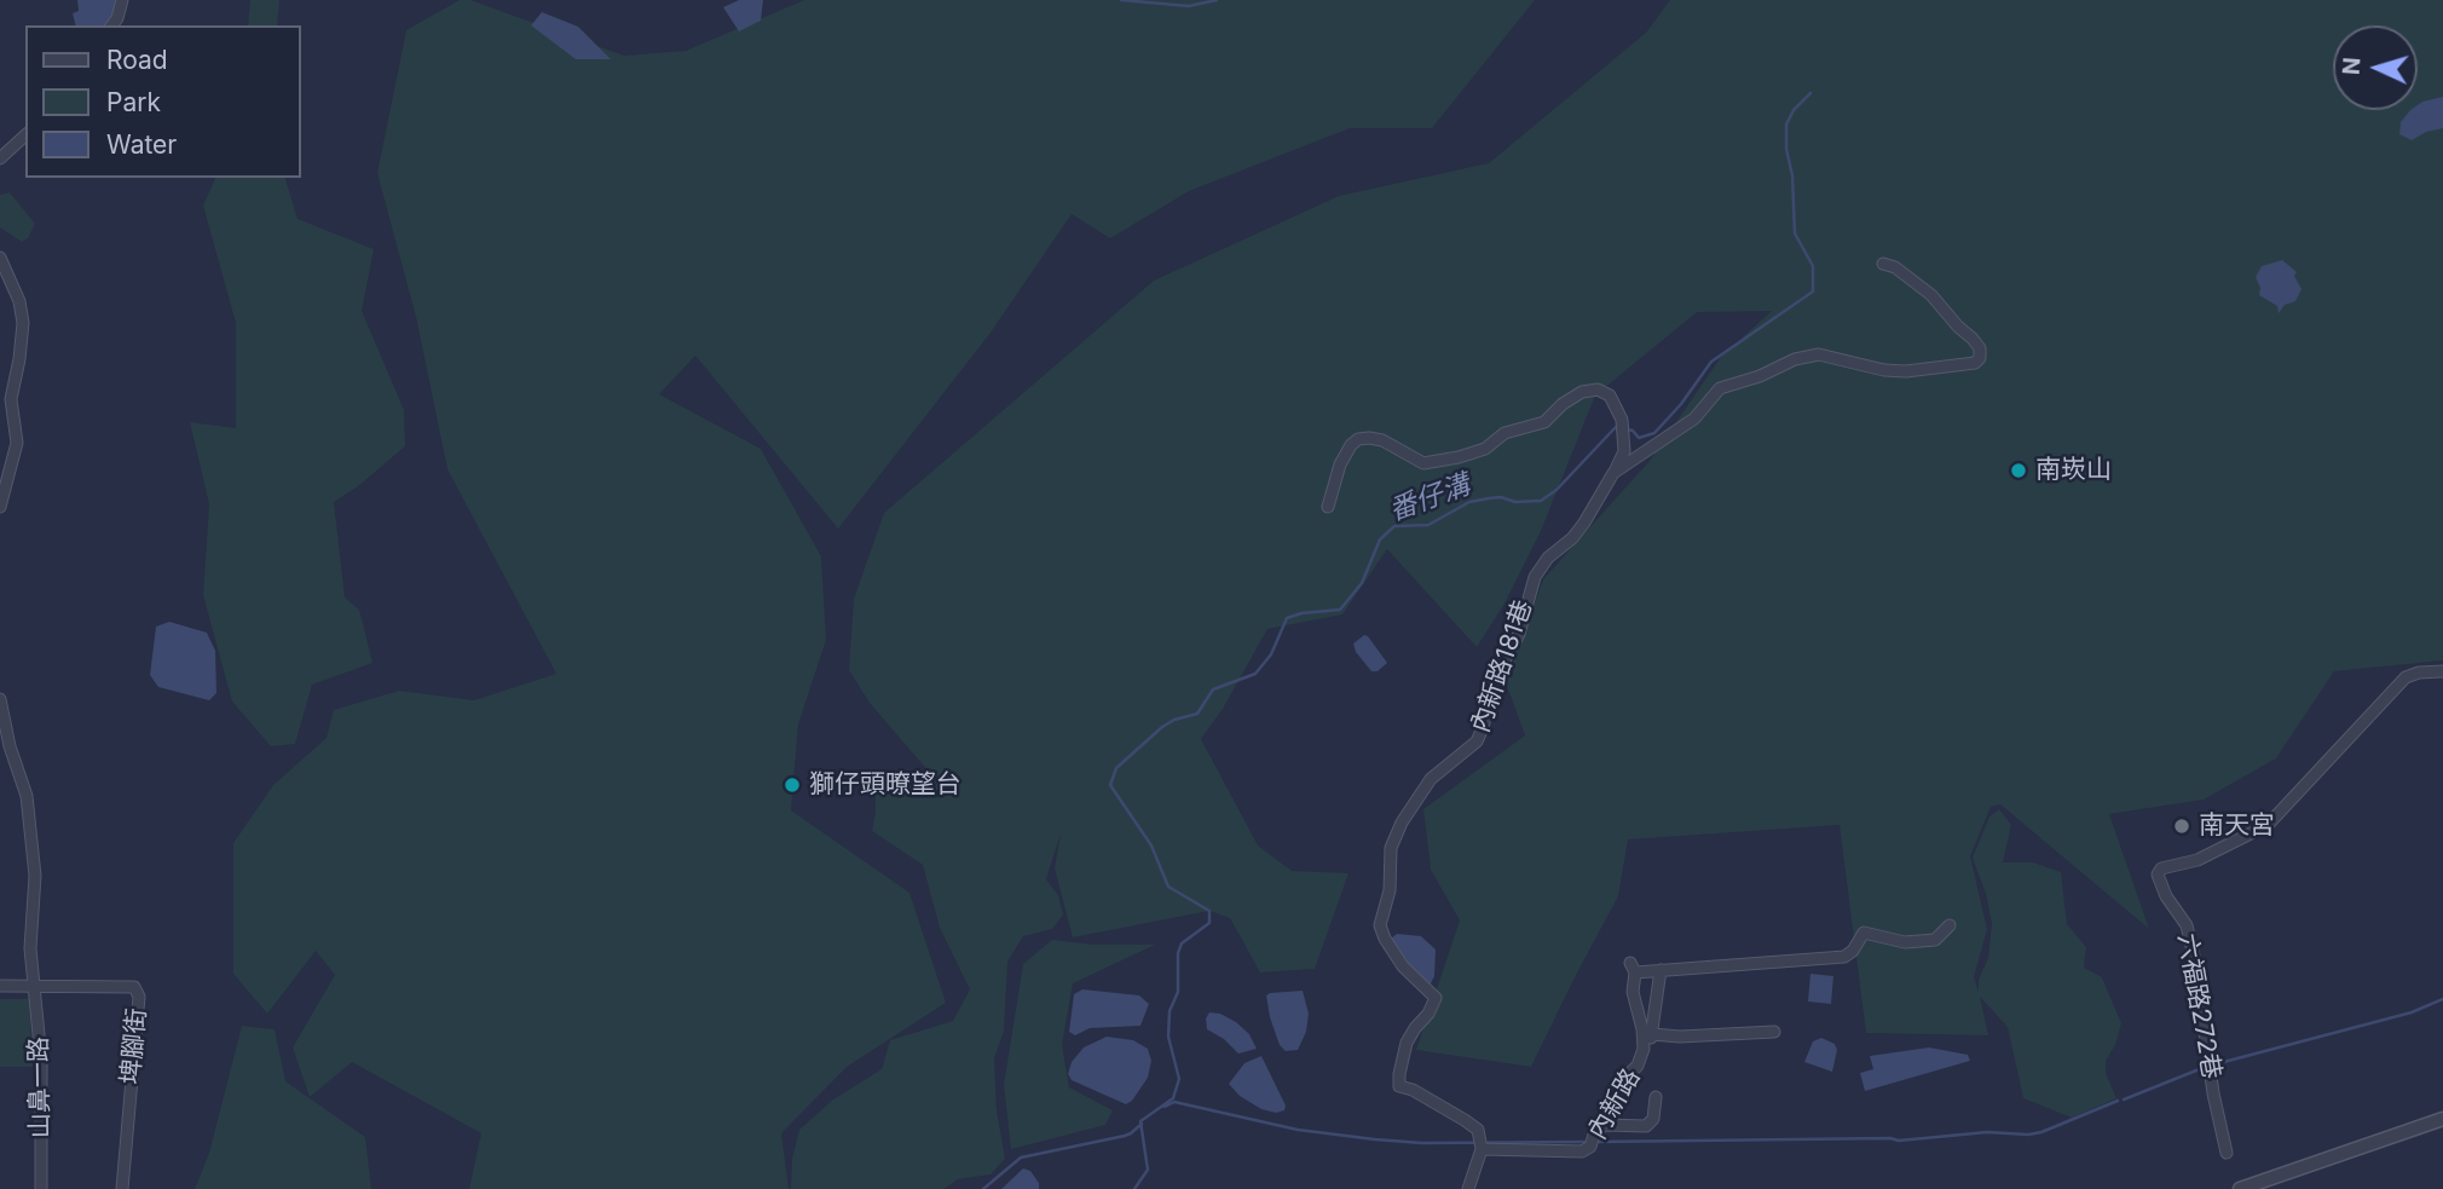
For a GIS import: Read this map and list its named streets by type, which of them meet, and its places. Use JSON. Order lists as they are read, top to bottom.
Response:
{
  "streets": {
    "street": [
      "內新路181巷",
      "六福路272巷",
      "埤腳街",
      "山鼻一路",
      "內新路"
    ]
  },
  "crossings": [
    ["內新路181巷", "內新路"],
    ["埤腳街", "山鼻一路"]
  ],
  "water": ["番仔溝"],
  "places": ["南崁山", "獅仔頭暸望台", "南天宮"],
  "legend": ["Road", "Park", "Water"],
  "north": "left"
}
